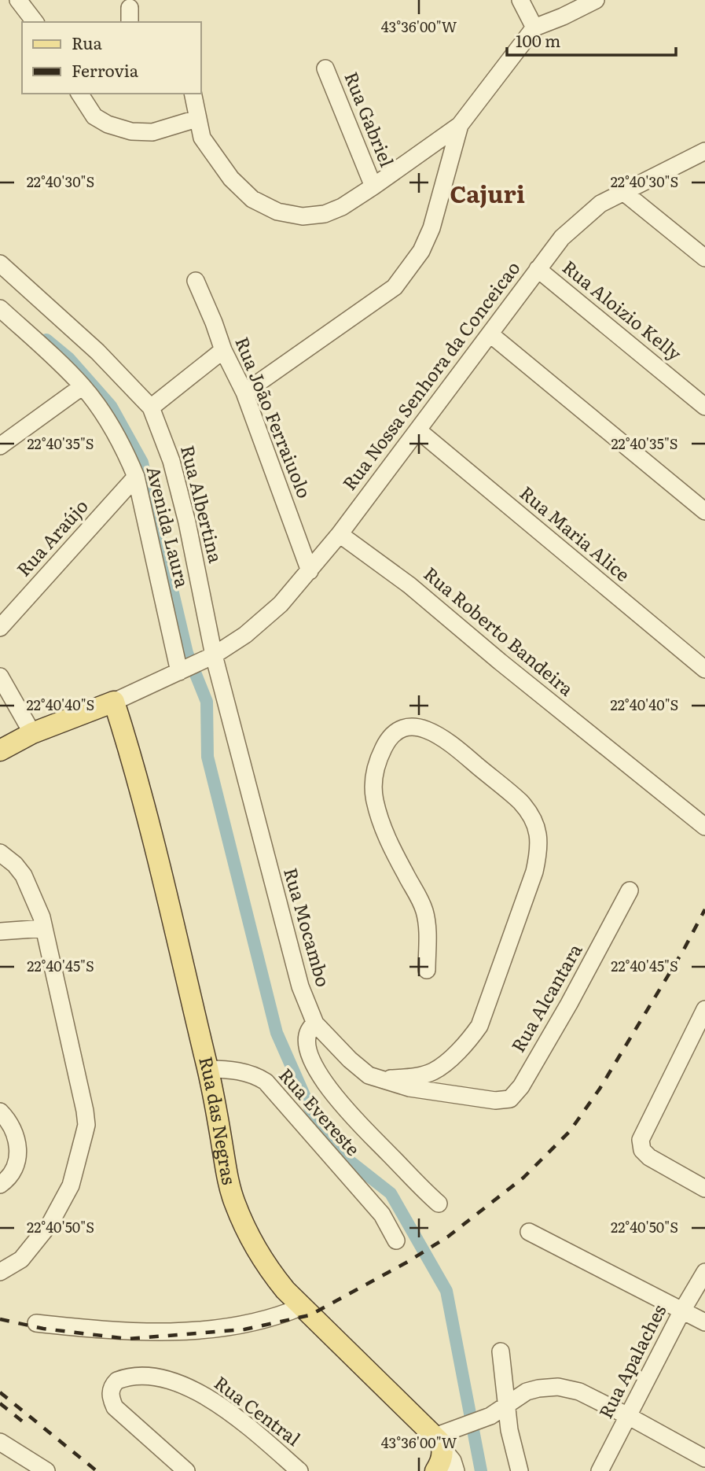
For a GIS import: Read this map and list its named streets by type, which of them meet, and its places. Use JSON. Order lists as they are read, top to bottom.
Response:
{
  "streets": {
    "main road": ["Rua das Negras"],
    "street": [
      "Rua Gabriel",
      "Rua Aloizio Kelly",
      "Rua Nossa Senhora da Conceicao",
      "Rua João Ferraiuolo",
      "Rua Albertina",
      "Avenida Laura",
      "Rua Maria Alice",
      "Rua Araújo",
      "Rua Roberto Bandeira",
      "Rua Mocambo",
      "Rua Alcantara",
      "Rua Evereste",
      "Rua Apalaches",
      "Rua Central"
    ]
  },
  "crossings": [
    ["Rua Aloizio Kelly", "Rua Nossa Senhora da Conceicao"],
    ["Rua Nossa Senhora da Conceicao", "Rua João Ferraiuolo"],
    ["Rua Nossa Senhora da Conceicao", "Rua Albertina"],
    ["Rua Nossa Senhora da Conceicao", "Avenida Laura"],
    ["Rua Nossa Senhora da Conceicao", "Rua Maria Alice"],
    ["Rua Nossa Senhora da Conceicao", "Rua Roberto Bandeira"],
    ["Rua Nossa Senhora da Conceicao", "Rua Mocambo"],
    ["Rua Nossa Senhora da Conceicao", "Rua das Negras"],
    ["Rua Albertina", "Rua Mocambo"],
    ["Avenida Laura", "Rua Araújo"],
    ["Rua Mocambo", "Rua Alcantara"],
    ["Rua Evereste", "Rua das Negras"]
  ],
  "districts": ["Cajuri"],
  "legend": ["Rua", "Ferrovia"],
  "scale_bar": "100 m",
  "coordinates": [
    "43°36'00\"W",
    "22°40'30\"S",
    "22°40'35\"S",
    "22°40'40\"S",
    "22°40'45\"S",
    "22°40'50\"S"
  ]
}
